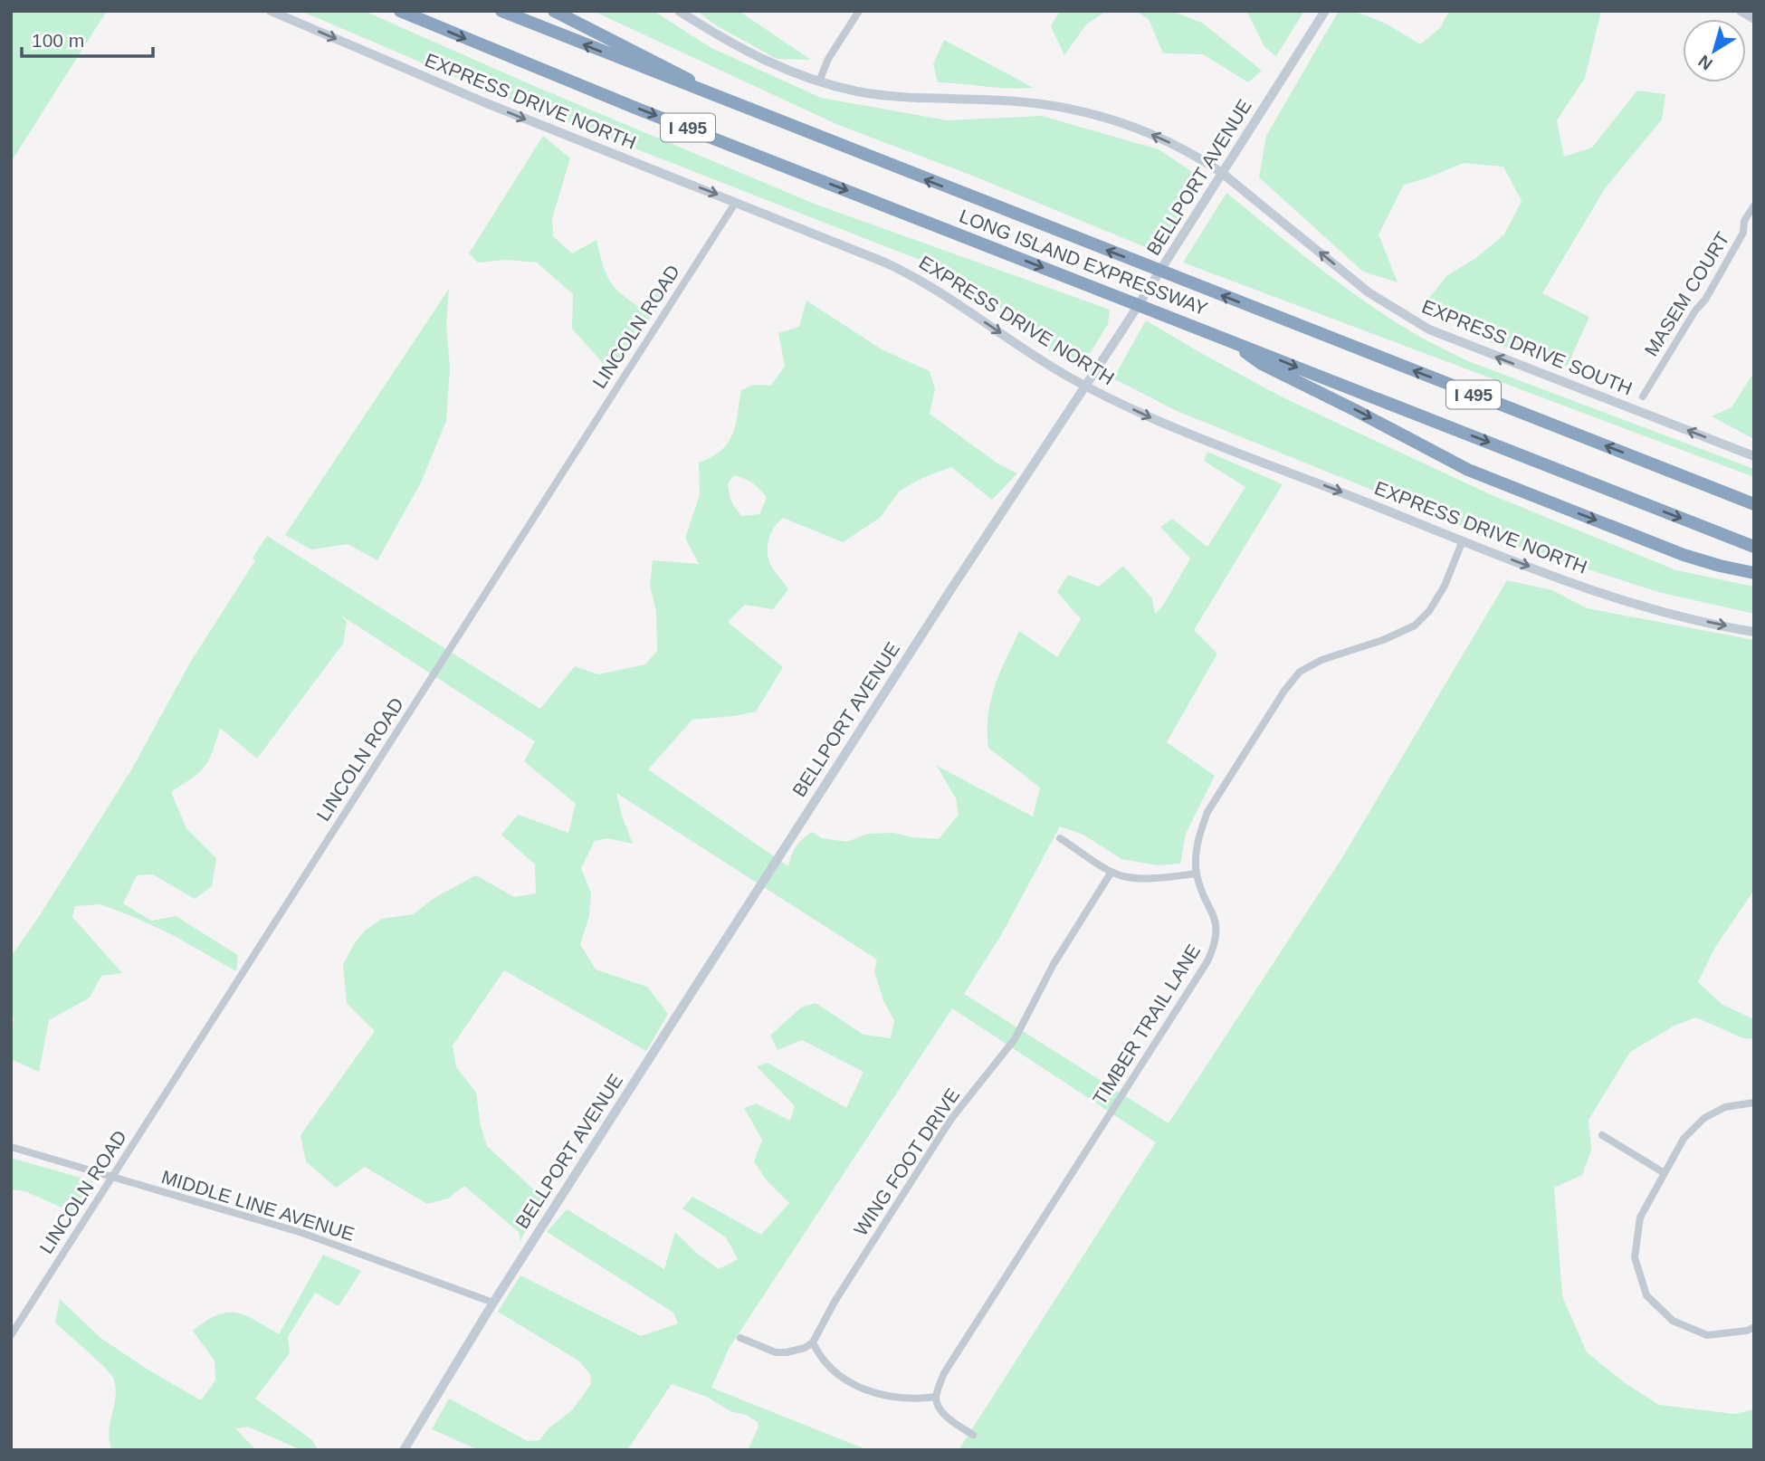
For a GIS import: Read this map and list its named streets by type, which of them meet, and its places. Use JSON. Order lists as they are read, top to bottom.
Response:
{
  "streets": {
    "highway": ["I 495", "LONG ISLAND EXPRESSWAY"],
    "main road": ["EXPRESS DRIVE NORTH", "BELLPORT AVENUE", "EXPRESS DRIVE SOUTH"],
    "street": [
      "MASEM COURT",
      "LINCOLN ROAD",
      "TIMBER TRAIL LANE",
      "WING FOOT DRIVE",
      "MIDDLE LINE AVENUE"
    ]
  },
  "crossings": [
    ["EXPRESS DRIVE NORTH", "BELLPORT AVENUE"],
    ["EXPRESS DRIVE NORTH", "LINCOLN ROAD"],
    ["EXPRESS DRIVE NORTH", "TIMBER TRAIL LANE"],
    ["BELLPORT AVENUE", "EXPRESS DRIVE SOUTH"],
    ["BELLPORT AVENUE", "MIDDLE LINE AVENUE"],
    ["LINCOLN ROAD", "MIDDLE LINE AVENUE"]
  ],
  "one_way": ["EXPRESS DRIVE NORTH", "EXPRESS DRIVE SOUTH"],
  "scale_bar": "100 m",
  "north": "bottom left"
}
